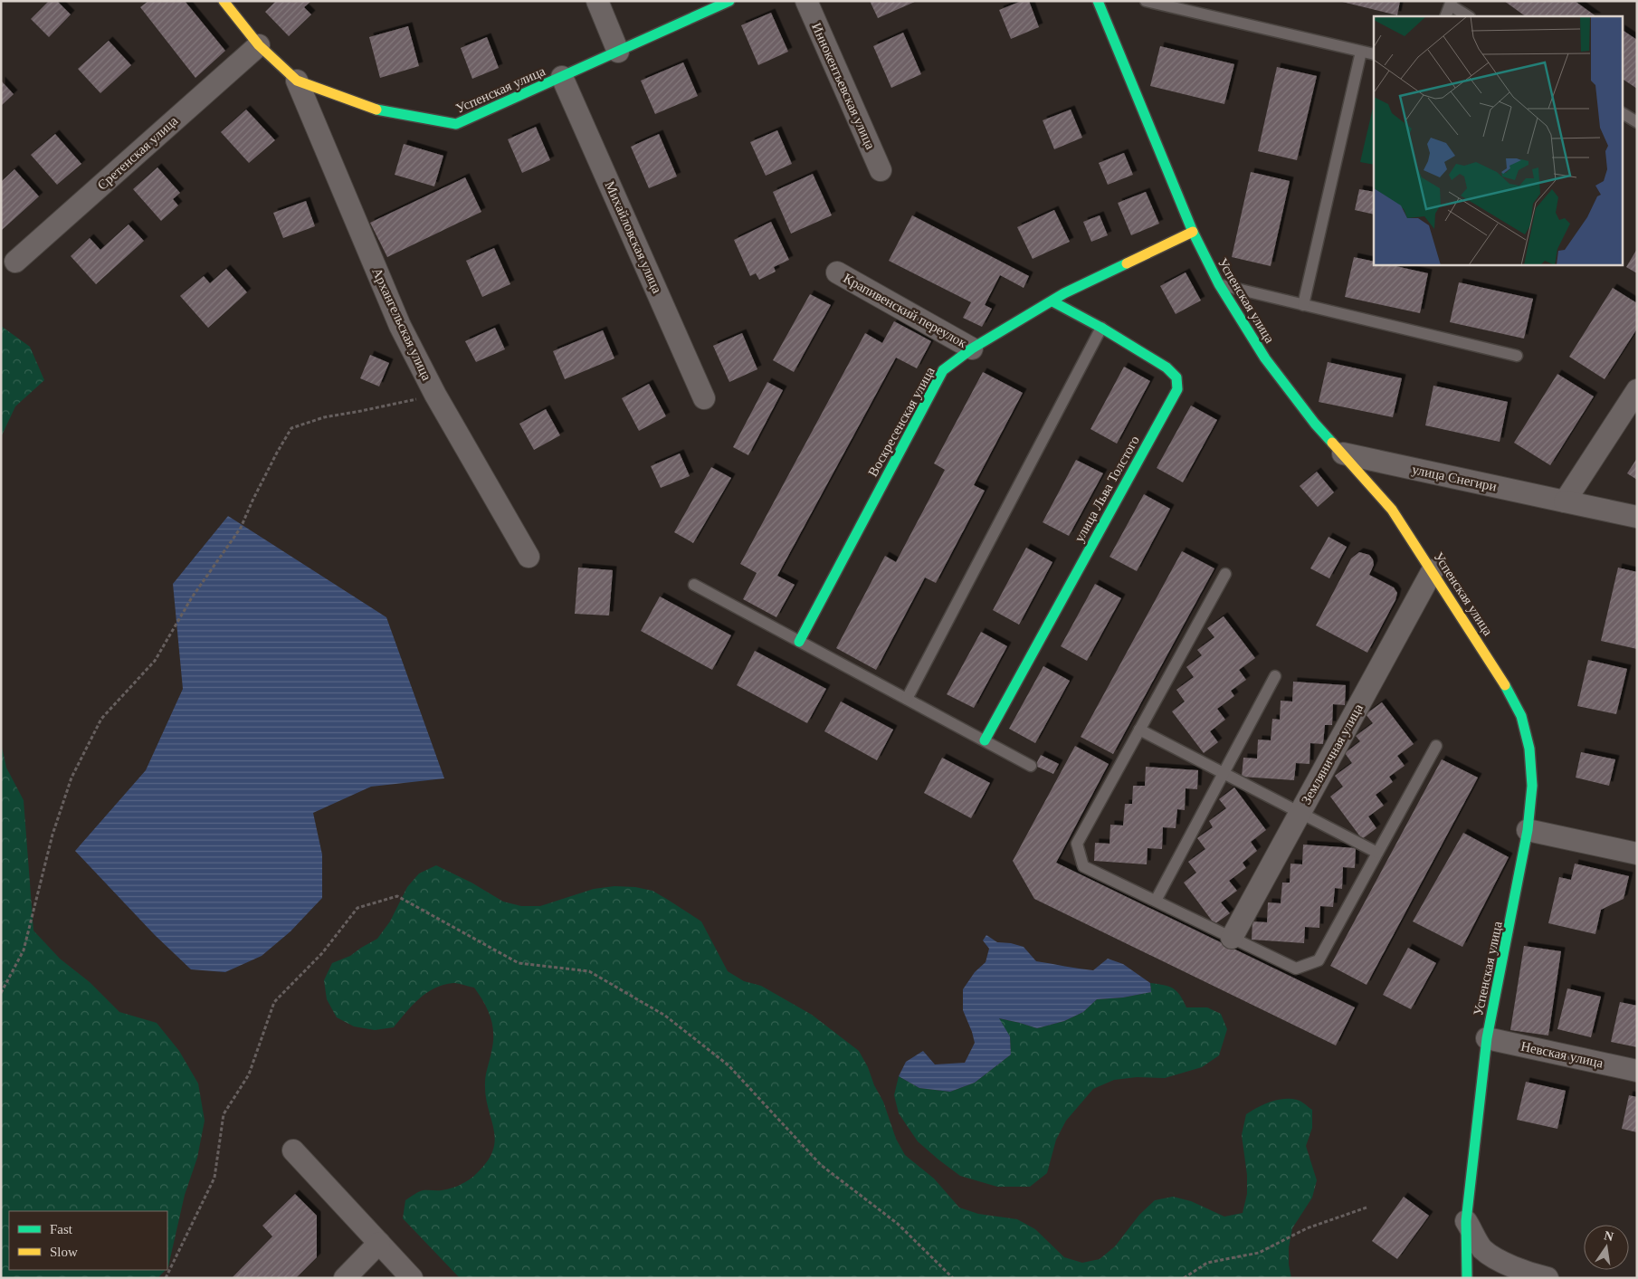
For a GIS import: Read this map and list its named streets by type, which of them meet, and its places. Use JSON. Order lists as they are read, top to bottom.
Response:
{
  "streets": {
    "street": [
      "Иннокентьевская улица",
      "Успенская улица",
      "Сретенская улица",
      "Михайловская улица",
      "Крапивенский переулок",
      "Архангельская улица",
      "Воскресенская улица",
      "улица Снегири",
      "улица Льва Толстого",
      "Земляничная улица",
      "Невская улица"
    ]
  },
  "crossings": [
    ["Успенская улица", "Сретенская улица"],
    ["Успенская улица", "Михайловская улица"],
    ["Успенская улица", "Архангельская улица"],
    ["Успенская улица", "Воскресенская улица"],
    ["Успенская улица", "улица Снегири"],
    ["Успенская улица", "Земляничная улица"],
    ["Успенская улица", "Невская улица"],
    ["Крапивенский переулок", "Воскресенская улица"],
    ["Воскресенская улица", "улица Льва Толстого"]
  ],
  "legend": ["Fast", "Slow"],
  "north": "top"
}
